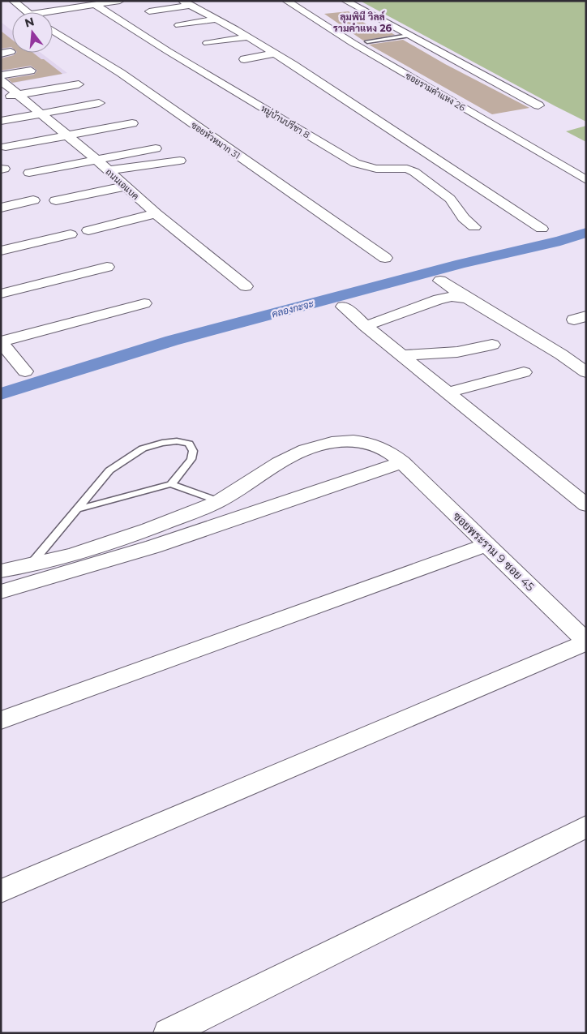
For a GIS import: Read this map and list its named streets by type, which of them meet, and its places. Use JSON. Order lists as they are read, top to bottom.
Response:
{
  "streets": {
    "street": [
      "ซอยรามคำแหง 26",
      "หมู่บ้านปรีชา 8",
      "ซอยหัวหมาก 31",
      "ถนนเอแบค",
      "ซอยพระราม 9 ซอย 45"
    ]
  },
  "districts": ["ลุมพินี วิลล์ รามคำแหง 26"],
  "water": ["คลองกะจะ"],
  "north": "top"
}
